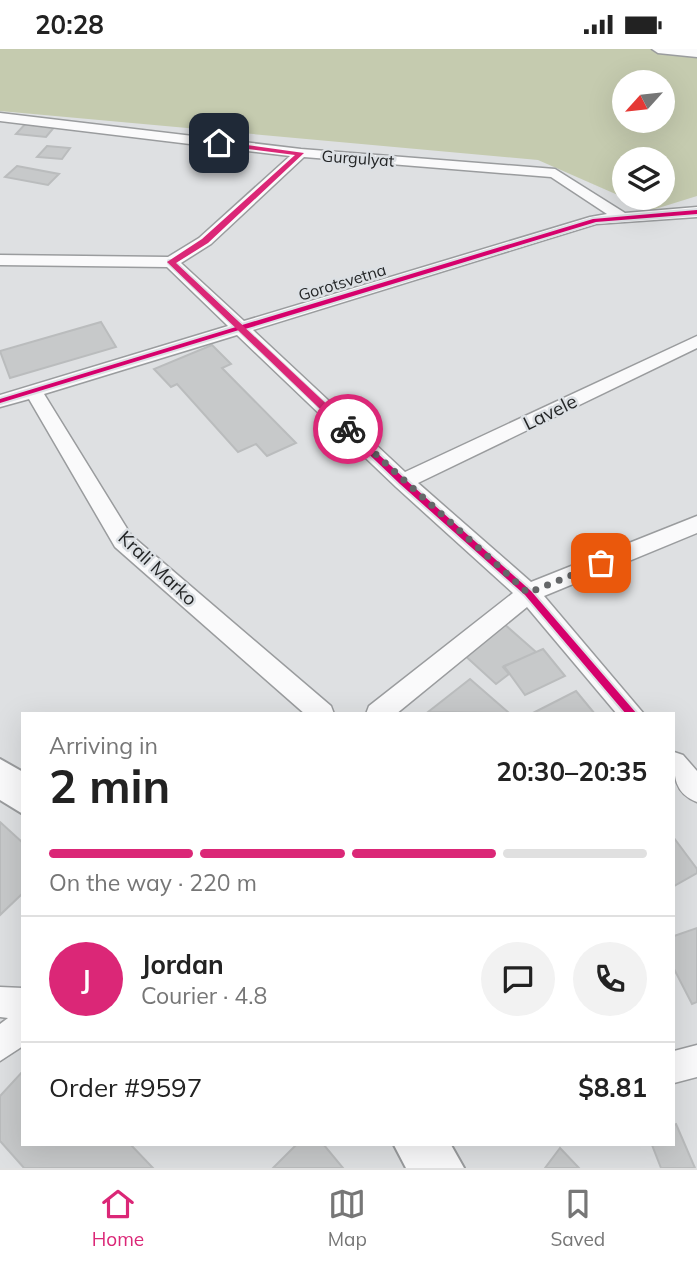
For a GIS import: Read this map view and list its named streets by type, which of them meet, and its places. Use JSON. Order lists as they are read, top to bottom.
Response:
{
  "streets": {
    "street": [
      "Gurgulyat",
      "Gorotsvetna",
      "Lavele",
      "Krali Marko"
    ]
  },
  "crossings": [
    ["Gurgulyat", "Gorotsvetna"],
    ["Gorotsvetna", "Krali Marko"]
  ],
  "north": "bottom left",
  "page": {
    "status": "20:28",
    "heading": ["2 min", "Arriving in", "20:30–20:35"],
    "panel": [
      "Jordan",
      "Courier · 4.8",
      "Order #9597",
      "$8.81"
    ],
    "bar": "On the way · 220 m",
    "round": "J",
    "tabs": ["Home", "Map", "Saved"]
  }
}
